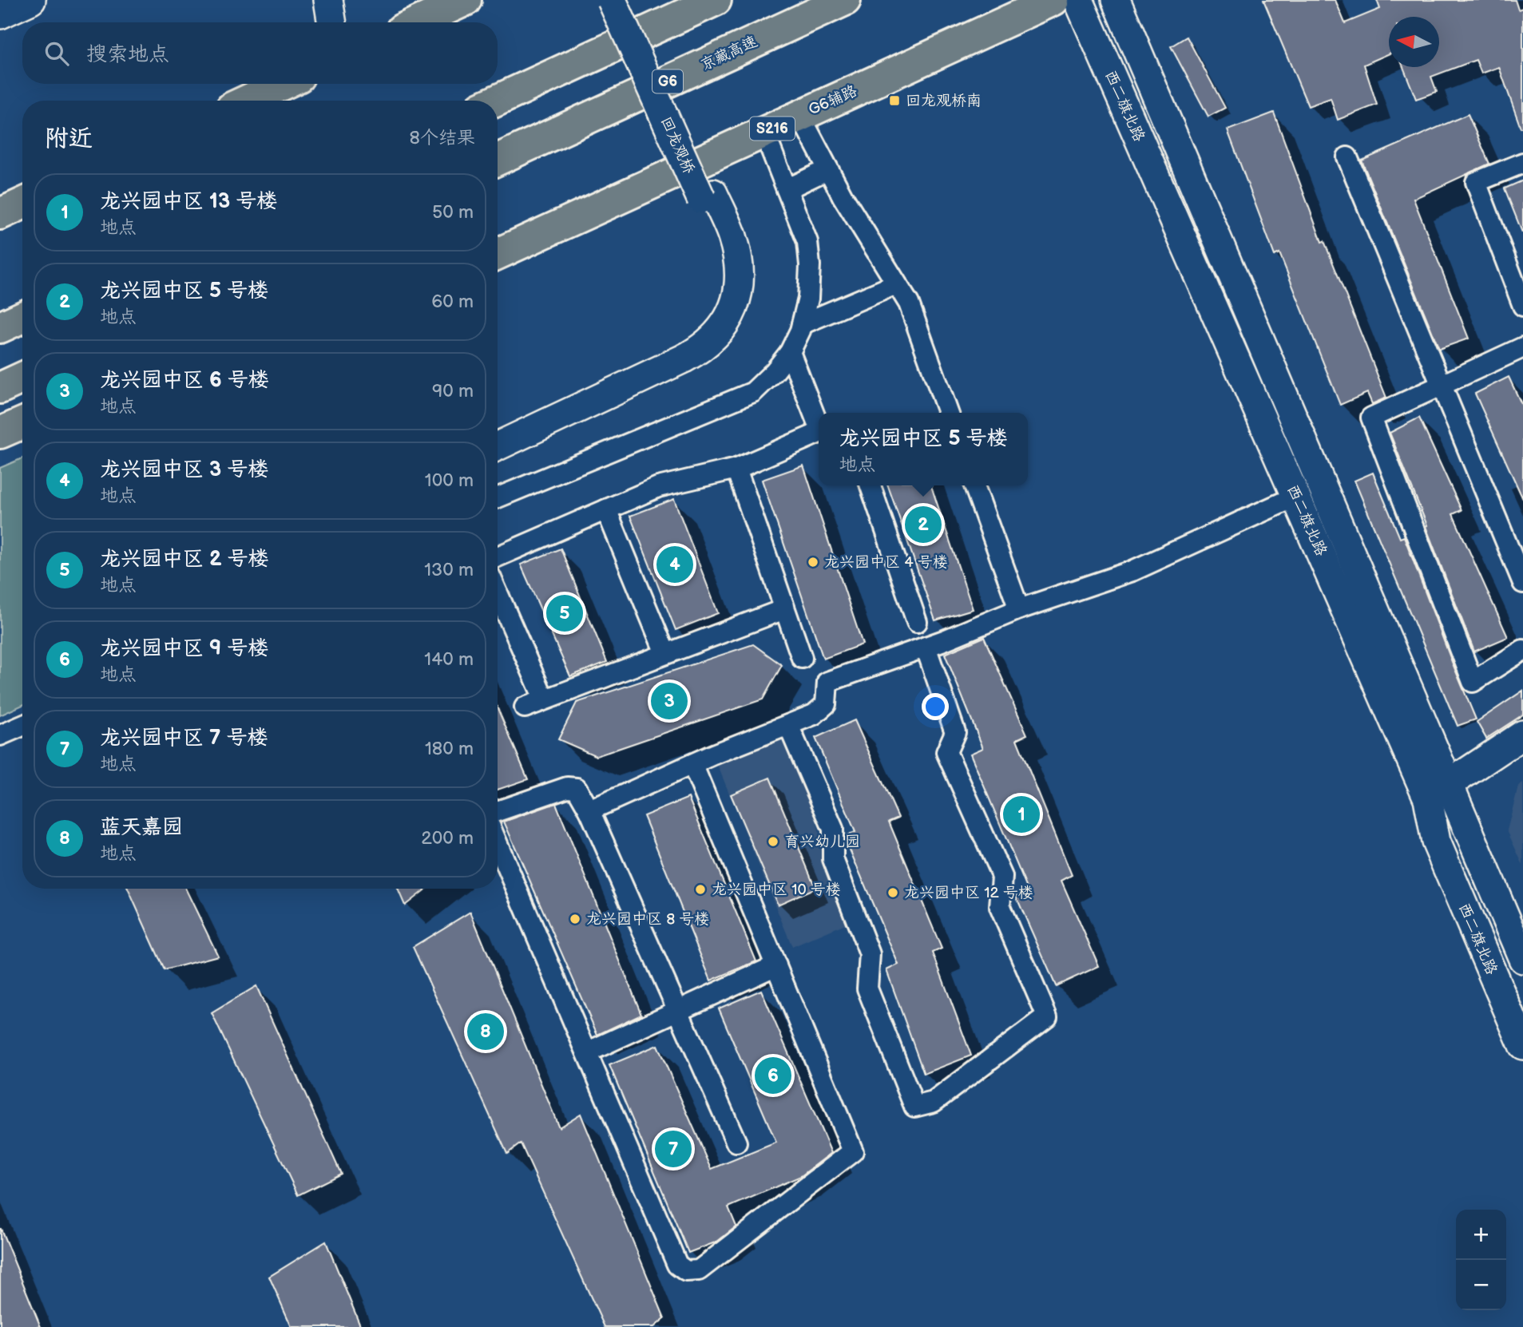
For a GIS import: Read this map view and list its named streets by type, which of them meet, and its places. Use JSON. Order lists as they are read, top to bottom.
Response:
{
  "streets": {
    "main road": [
      "京藏高速",
      "G6",
      "G6辅路",
      "西二旗北路",
      "S216",
      "回龙观桥"
    ]
  },
  "places": {
    "transit": ["回龙观桥南"],
    "other": [
      "龙兴园中区 4 号楼",
      "育兴幼儿园",
      "龙兴园中区 10 号楼",
      "龙兴园中区 12 号楼",
      "龙兴园中区 8 号楼"
    ]
  },
  "north": "left",
  "page": {
    "search": "搜索地点",
    "heading": ["附近", "8个结果"],
    "list": [
      {
        "mark": "1",
        "name": "龙兴园中区 13 号楼",
        "note": "地点",
        "value": "50 m"
      },
      {
        "mark": "2",
        "name": "龙兴园中区 5 号楼",
        "note": "地点",
        "value": "60 m"
      },
      {
        "mark": "3",
        "name": "龙兴园中区 6 号楼",
        "note": "地点",
        "value": "90 m"
      },
      {
        "mark": "4",
        "name": "龙兴园中区 3 号楼",
        "note": "地点",
        "value": "100 m"
      },
      {
        "mark": "5",
        "name": "龙兴园中区 2 号楼",
        "note": "地点",
        "value": "130 m"
      },
      {
        "mark": "6",
        "name": "龙兴园中区 9 号楼",
        "note": "地点",
        "value": "140 m"
      },
      {
        "mark": "7",
        "name": "龙兴园中区 7 号楼",
        "note": "地点",
        "value": "180 m"
      },
      {
        "mark": "8",
        "name": "蓝天嘉园",
        "note": "地点",
        "value": "200 m"
      }
    ],
    "popup": ["龙兴园中区 5 号楼", "地点"],
    "pins": [
      "2",
      "4",
      "5",
      "3",
      "1",
      "8",
      "6",
      "7"
    ],
    "map_buttons": ["+", "−"]
  }
}
